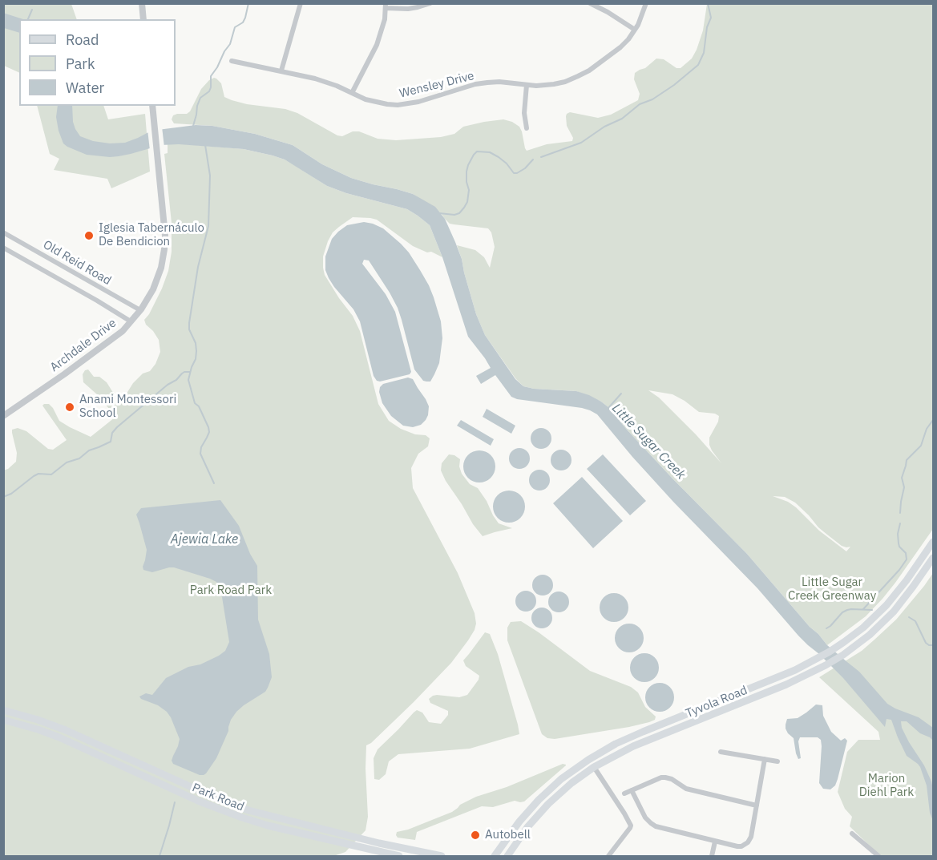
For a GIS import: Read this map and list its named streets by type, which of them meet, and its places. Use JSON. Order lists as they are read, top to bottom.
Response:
{
  "streets": {
    "main road": ["Tyvola Road", "Park Road"],
    "street": ["Wensley Drive", "Old Reid Road", "Archdale Drive"]
  },
  "crossings": [
    ["Old Reid Road", "Archdale Drive"]
  ],
  "water": ["Little Sugar Creek", "Ajewia Lake"],
  "parks": ["Little Sugar Creek Greenway", "Park Road Park", "Marion Diehl Park"],
  "places": ["Iglesia Tabernáculo De Bendicion", "Anami Montessori School", "Autobell"],
  "legend": ["Road", "Park", "Water"]
}
